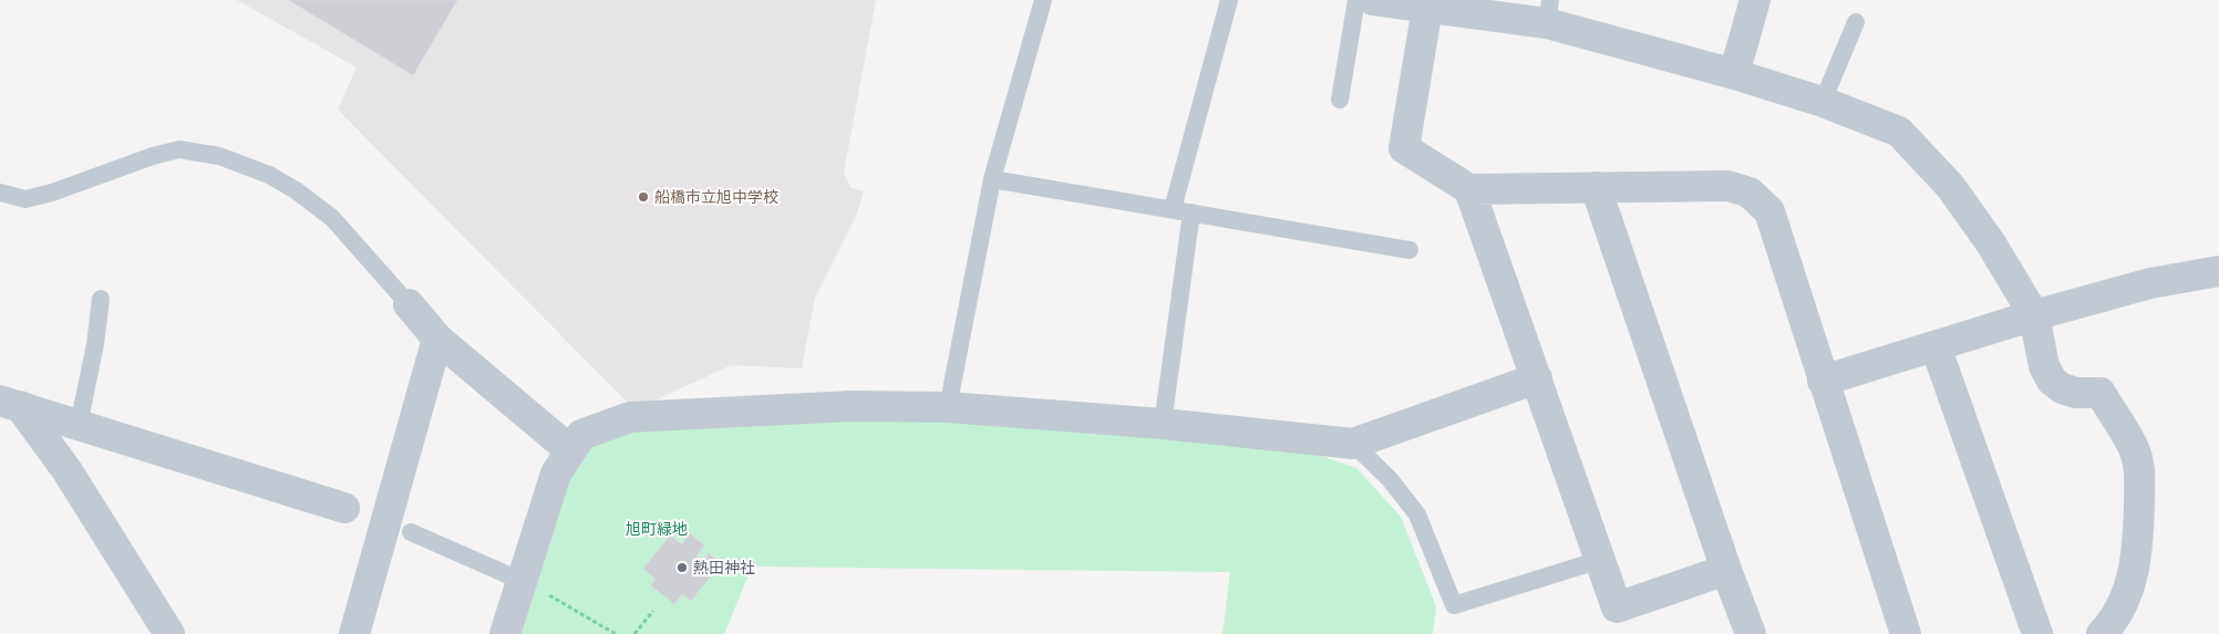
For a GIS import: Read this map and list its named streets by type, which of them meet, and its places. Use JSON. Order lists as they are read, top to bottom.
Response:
{
  "parks": ["旭町緑地"],
  "places": ["船橋市立旭中学校", "熱田神社"]
}
